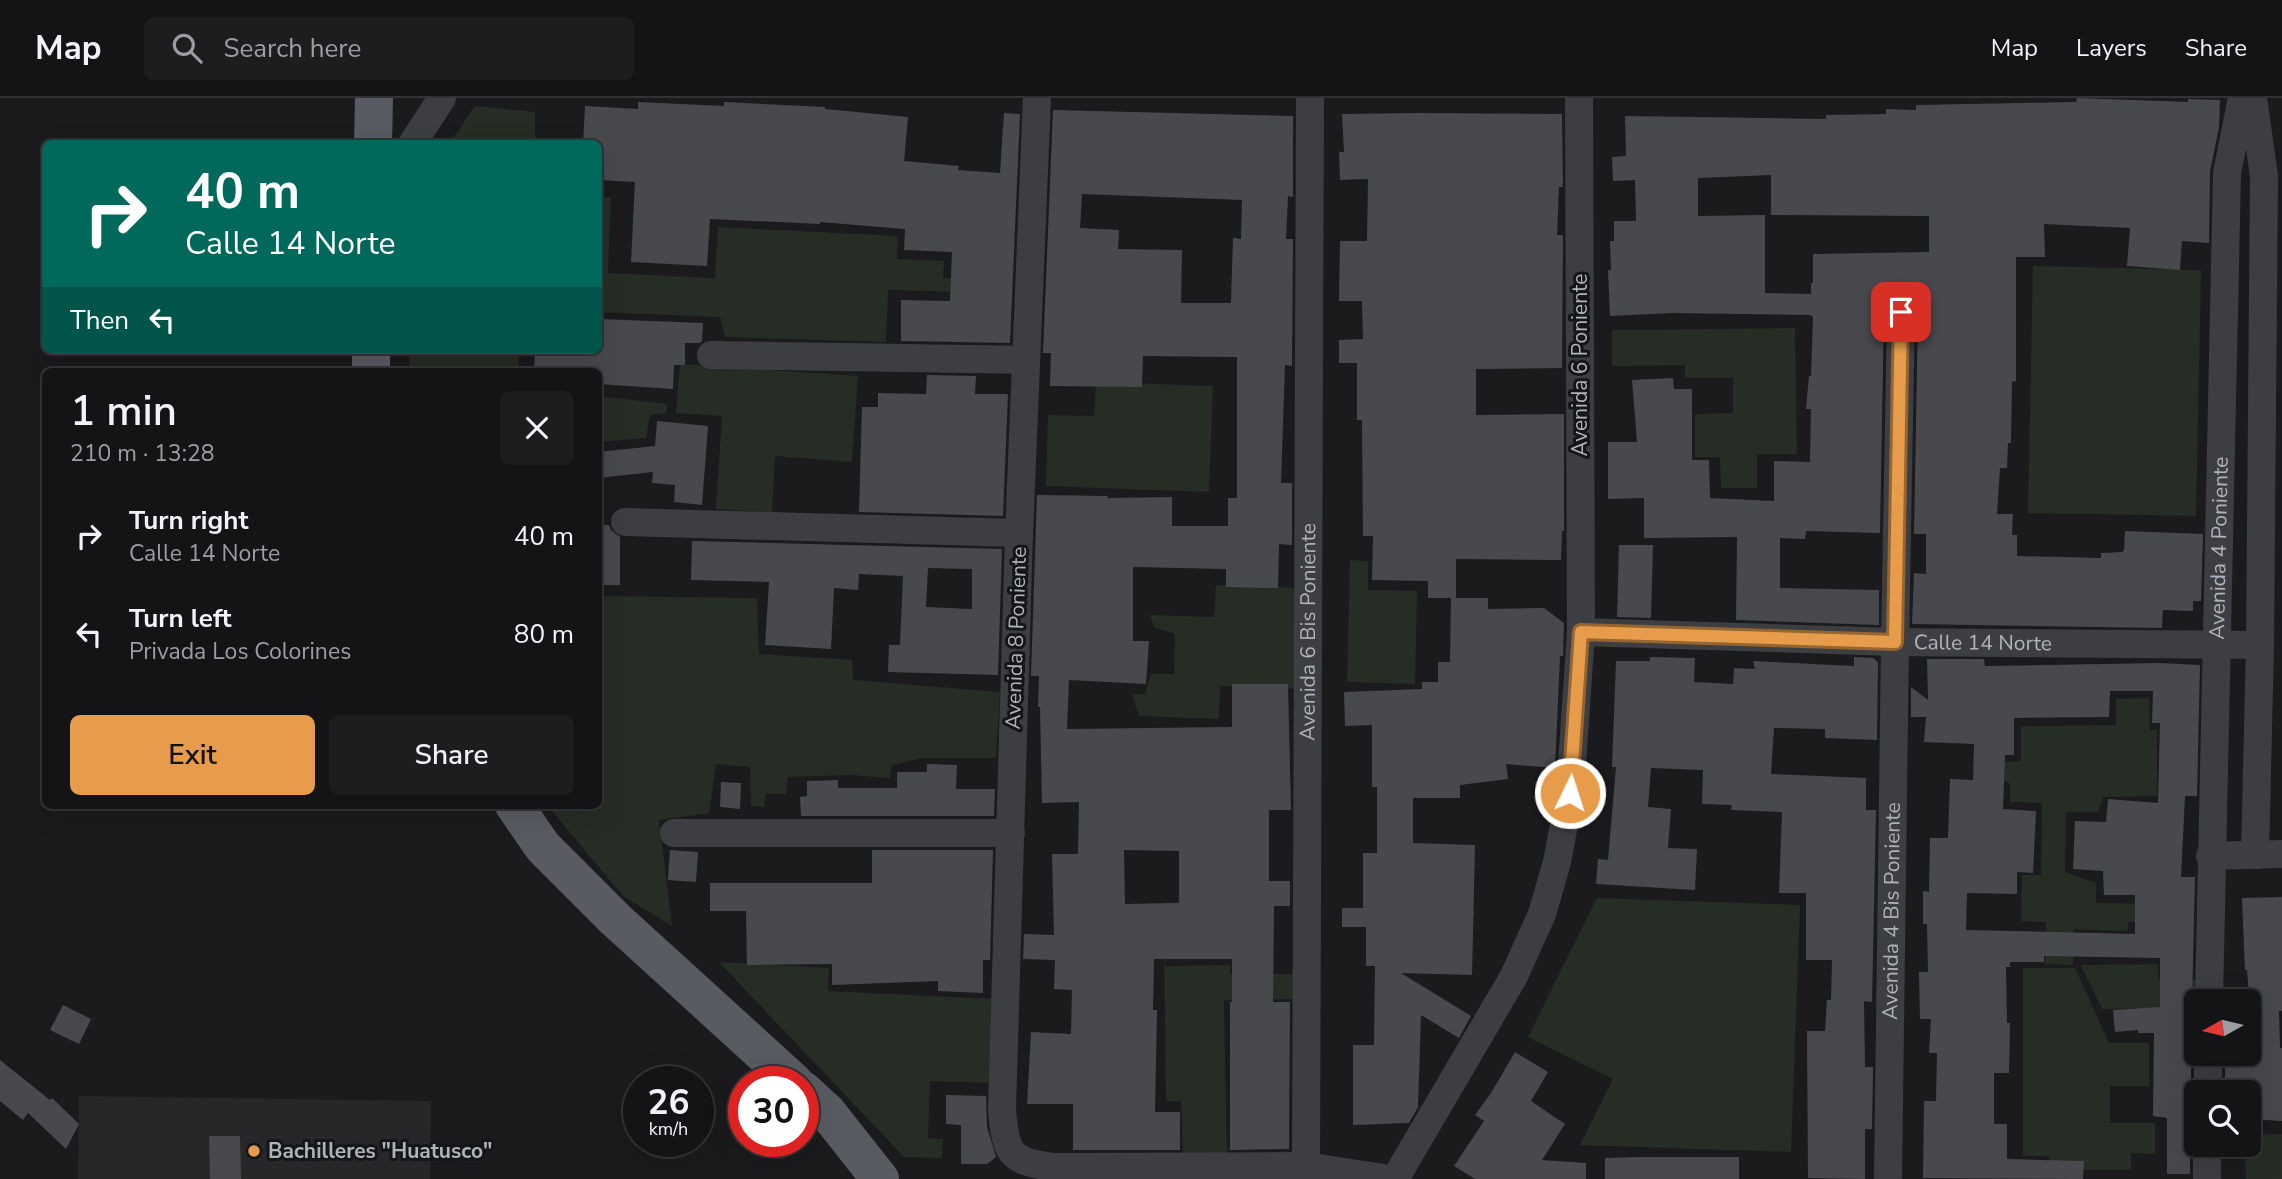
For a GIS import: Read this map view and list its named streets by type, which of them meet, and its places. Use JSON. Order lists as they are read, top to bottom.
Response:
{
  "streets": {
    "street": [
      "Avenida 6 Poniente",
      "Avenida 4 Poniente",
      "Avenida 6 Bis Poniente",
      "Avenida 8 Poniente",
      "Calle 14 Norte",
      "Avenida 4 Bis Poniente"
    ]
  },
  "crossings": [
    ["Avenida 6 Poniente", "Calle 14 Norte"],
    ["Avenida 4 Poniente", "Calle 14 Norte"],
    ["Avenida 6 Bis Poniente", "Avenida 8 Poniente"],
    ["Calle 14 Norte", "Avenida 4 Bis Poniente"]
  ],
  "places": ["Bachilleres \"Huatusco\""],
  "north": "left",
  "page": {
    "header": "Map",
    "search": "Search here",
    "nav": ["Map", "Layers", "Share"],
    "turn": ["40 m", "Calle 14 Norte"],
    "then": "Then",
    "heading": ["1 min", "210 m · 13:28"],
    "list": [
      {
        "name": "Turn right",
        "note": "Calle 14 Norte",
        "value": "40 m"
      },
      {
        "name": "Turn left",
        "note": "Privada Los Colorines",
        "value": "80 m"
      }
    ],
    "buttons": ["Exit", "Share"],
    "speed": "26 km/h",
    "limit": "30"
  }
}
